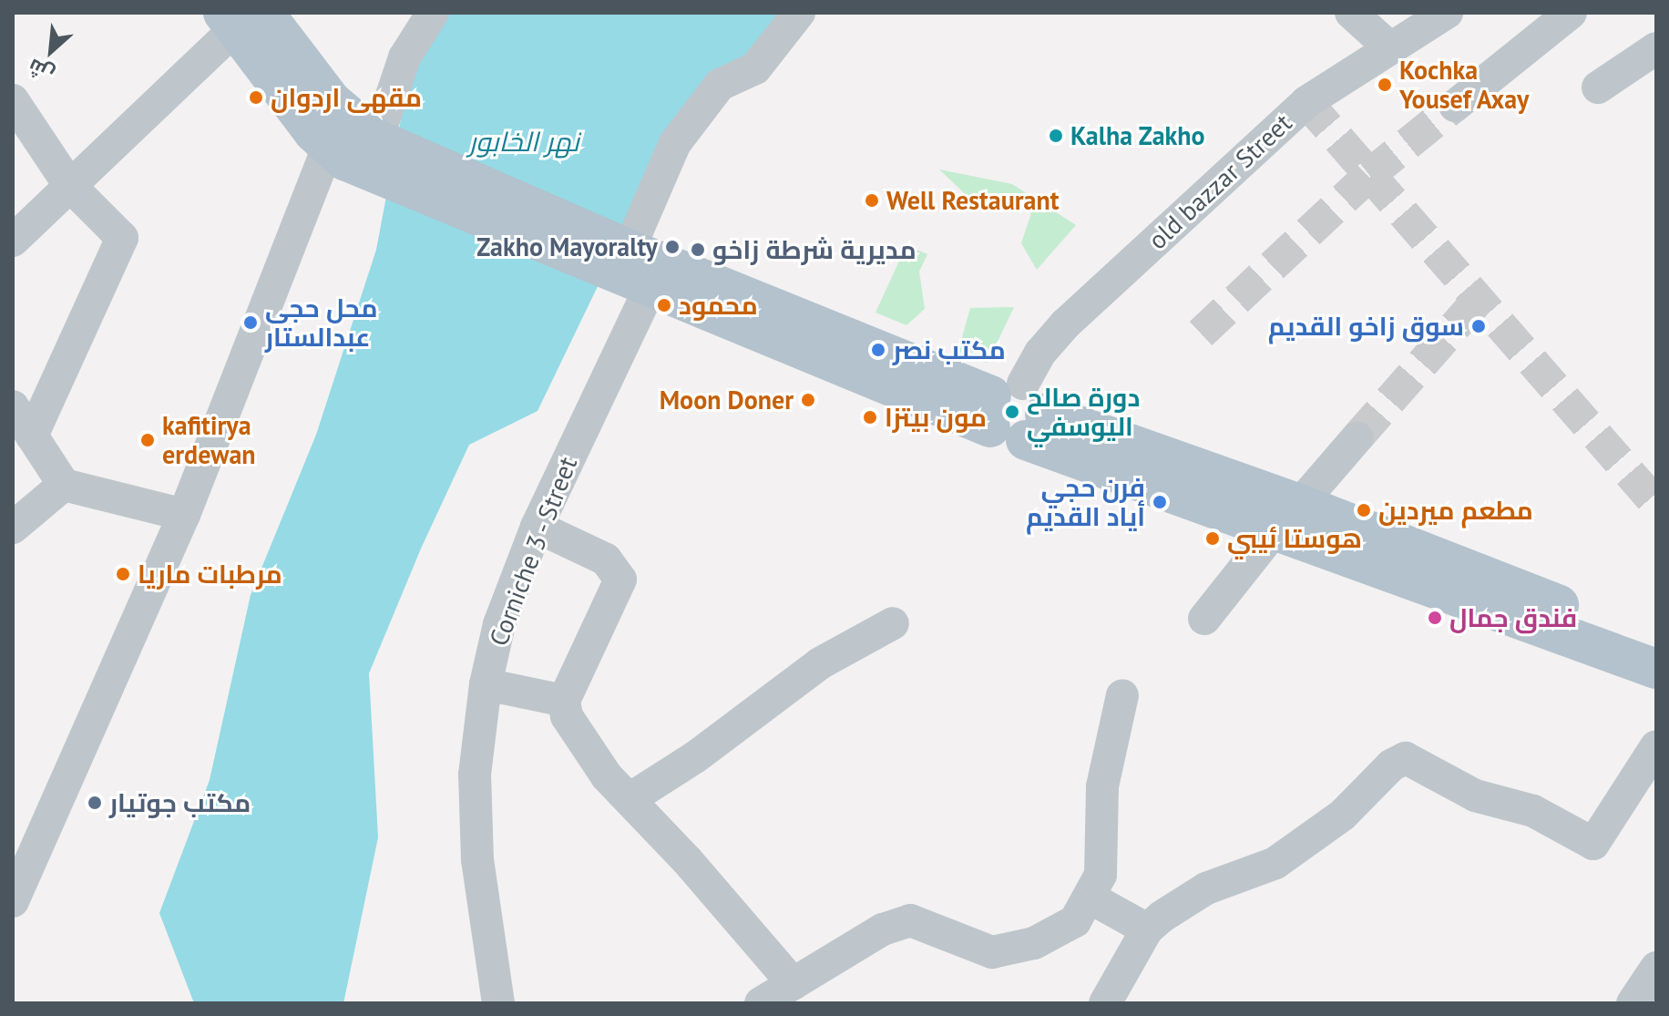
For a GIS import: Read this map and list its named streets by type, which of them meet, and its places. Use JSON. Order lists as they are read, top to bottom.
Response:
{
  "streets": {
    "street": ["old bazzar Street", "Corniche 3 - Street"]
  },
  "water": ["نهر الخابور"],
  "places": [
    "Kochka Yousef Axay",
    "مقهى اردوان",
    "Kalha Zakho",
    "Well Restaurant",
    "Zakho Mayoralty",
    "مديرية شرطة زاخو",
    "محمود",
    "محل حجي عبدالستار",
    "سوق زاخو القديم",
    "مكتب نصر",
    "Moon Doner",
    "دورة صالح اليوسفي",
    "مون بيتزا",
    "kafitirya erdewan",
    "فرن حجي أياد القديم",
    "مطعم ميردين",
    "هوستا ئيبي",
    "مرطبات ماريا",
    "فندق جمال",
    "مکتب جوتیار"
  ],
  "north": "bottom left"
}
